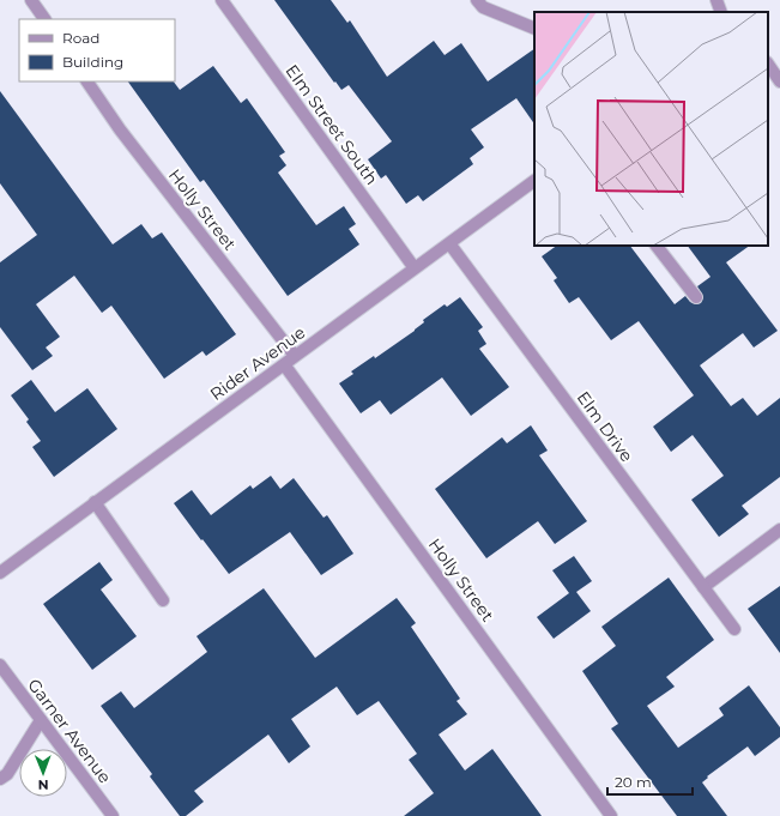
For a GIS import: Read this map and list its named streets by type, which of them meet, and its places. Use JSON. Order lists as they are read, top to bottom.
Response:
{
  "streets": {
    "street": [
      "Elm Street South",
      "Holly Street",
      "Rider Avenue",
      "Elm Drive",
      "Garner Avenue"
    ]
  },
  "crossings": [
    ["Elm Street South", "Rider Avenue"],
    ["Holly Street", "Rider Avenue"],
    ["Rider Avenue", "Elm Drive"]
  ],
  "legend": ["Road", "Building"],
  "scale_bar": "20 m",
  "north": "bottom"
}
